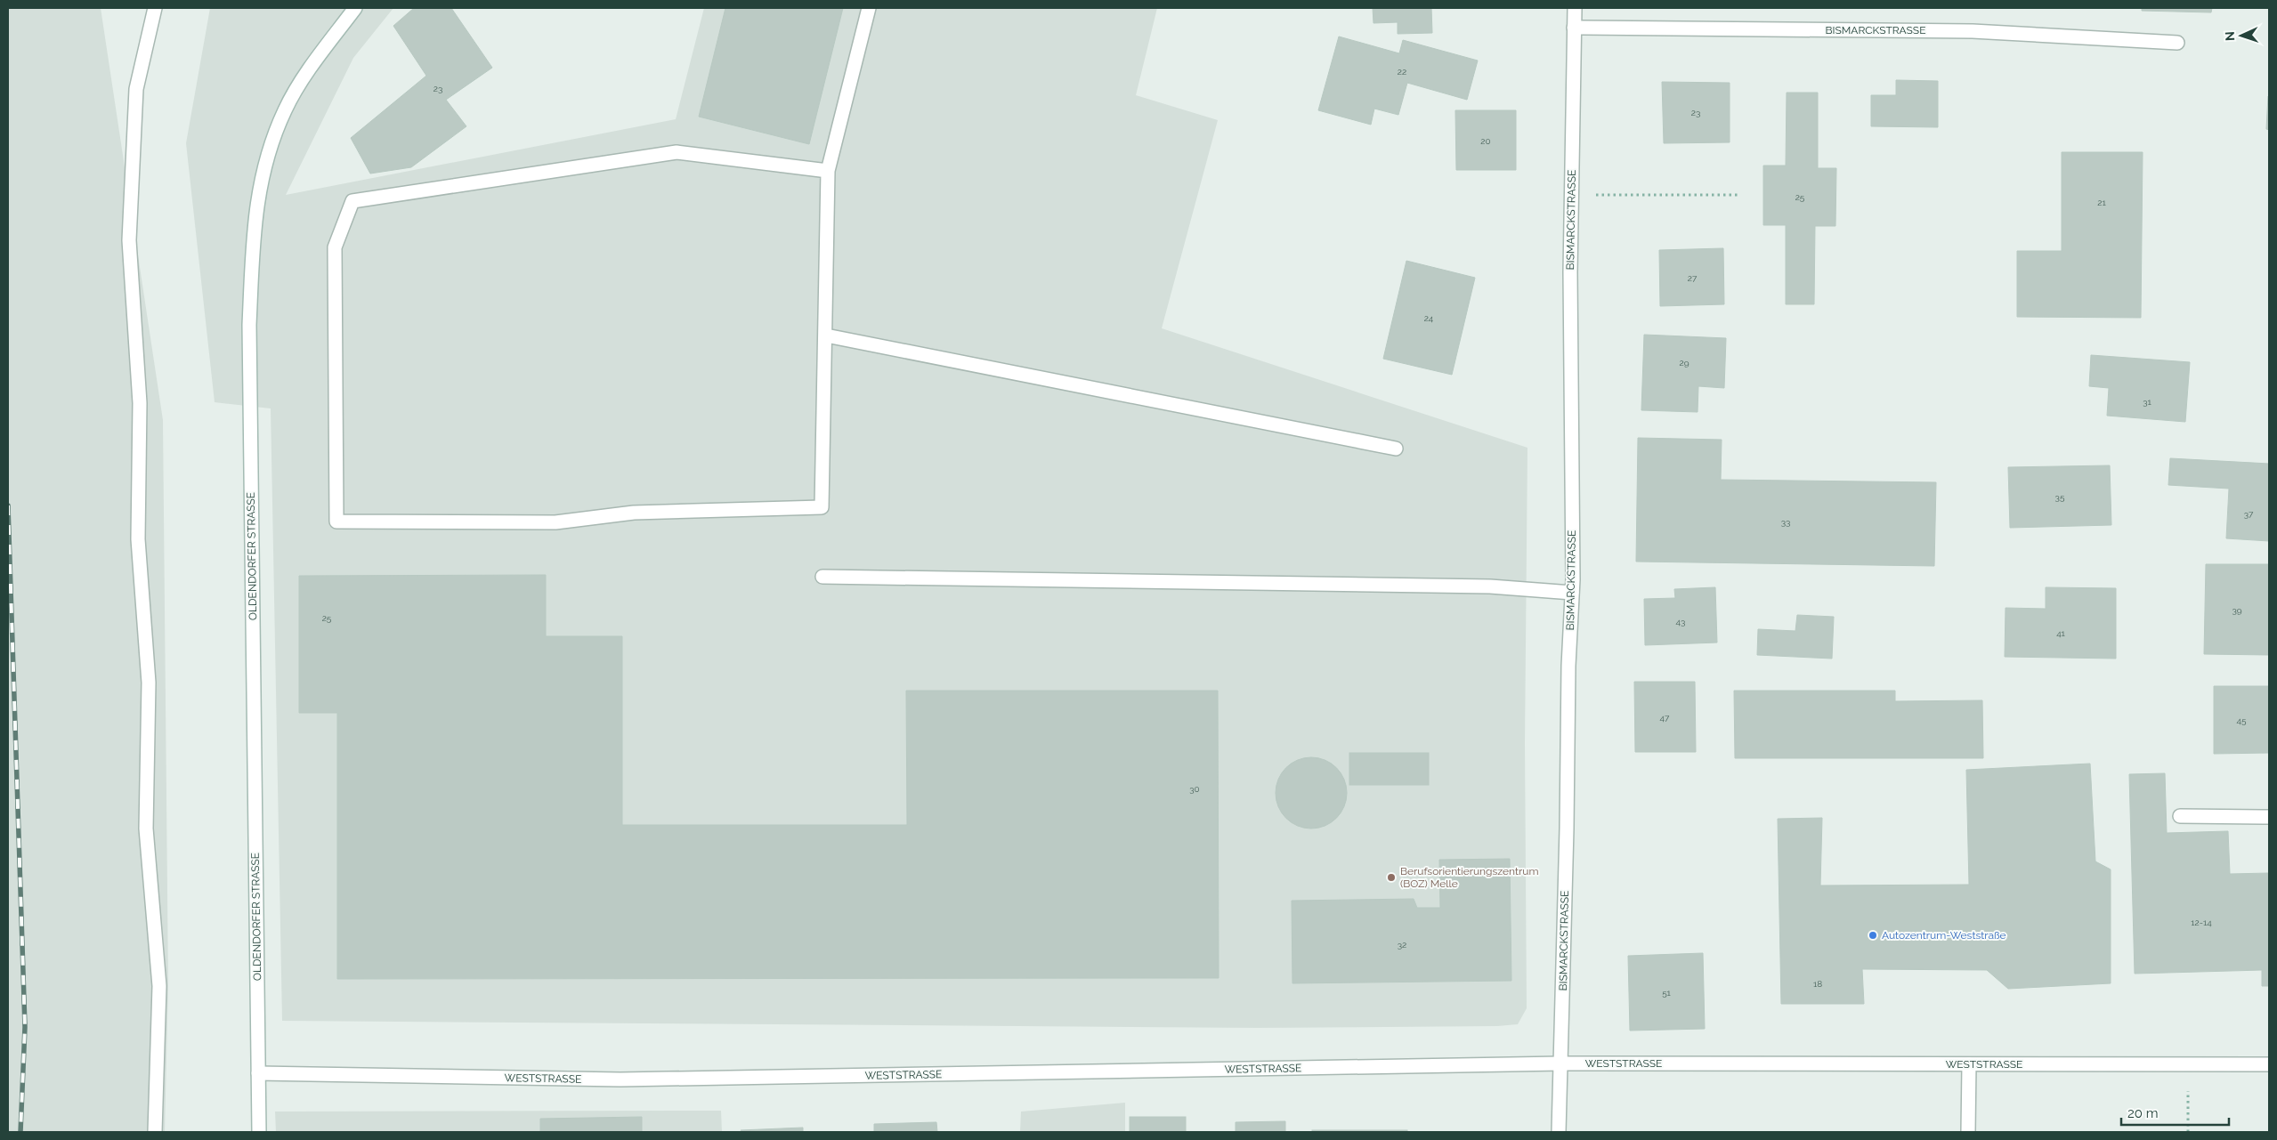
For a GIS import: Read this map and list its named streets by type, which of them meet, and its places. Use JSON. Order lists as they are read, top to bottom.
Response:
{
  "streets": {
    "street": ["BISMARCKSTRASSE", "OLDENDORFER STRASSE", "WESTSTRASSE"]
  },
  "crossings": [
    ["BISMARCKSTRASSE", "WESTSTRASSE"],
    ["OLDENDORFER STRASSE", "WESTSTRASSE"]
  ],
  "places": ["Berufsorientierungszentrum (BOZ) Melle", "Autozentrum-Weststraße"],
  "house_numbers": [
    "22",
    "23",
    "23",
    "20",
    "25",
    "21",
    "27",
    "24",
    "29",
    "31",
    "35",
    "37",
    "33",
    "39",
    "25",
    "43",
    "41",
    "47",
    "45",
    "30",
    "12-14",
    "32",
    "18",
    "51"
  ],
  "scale_bar": "20 m",
  "north": "left"
}
